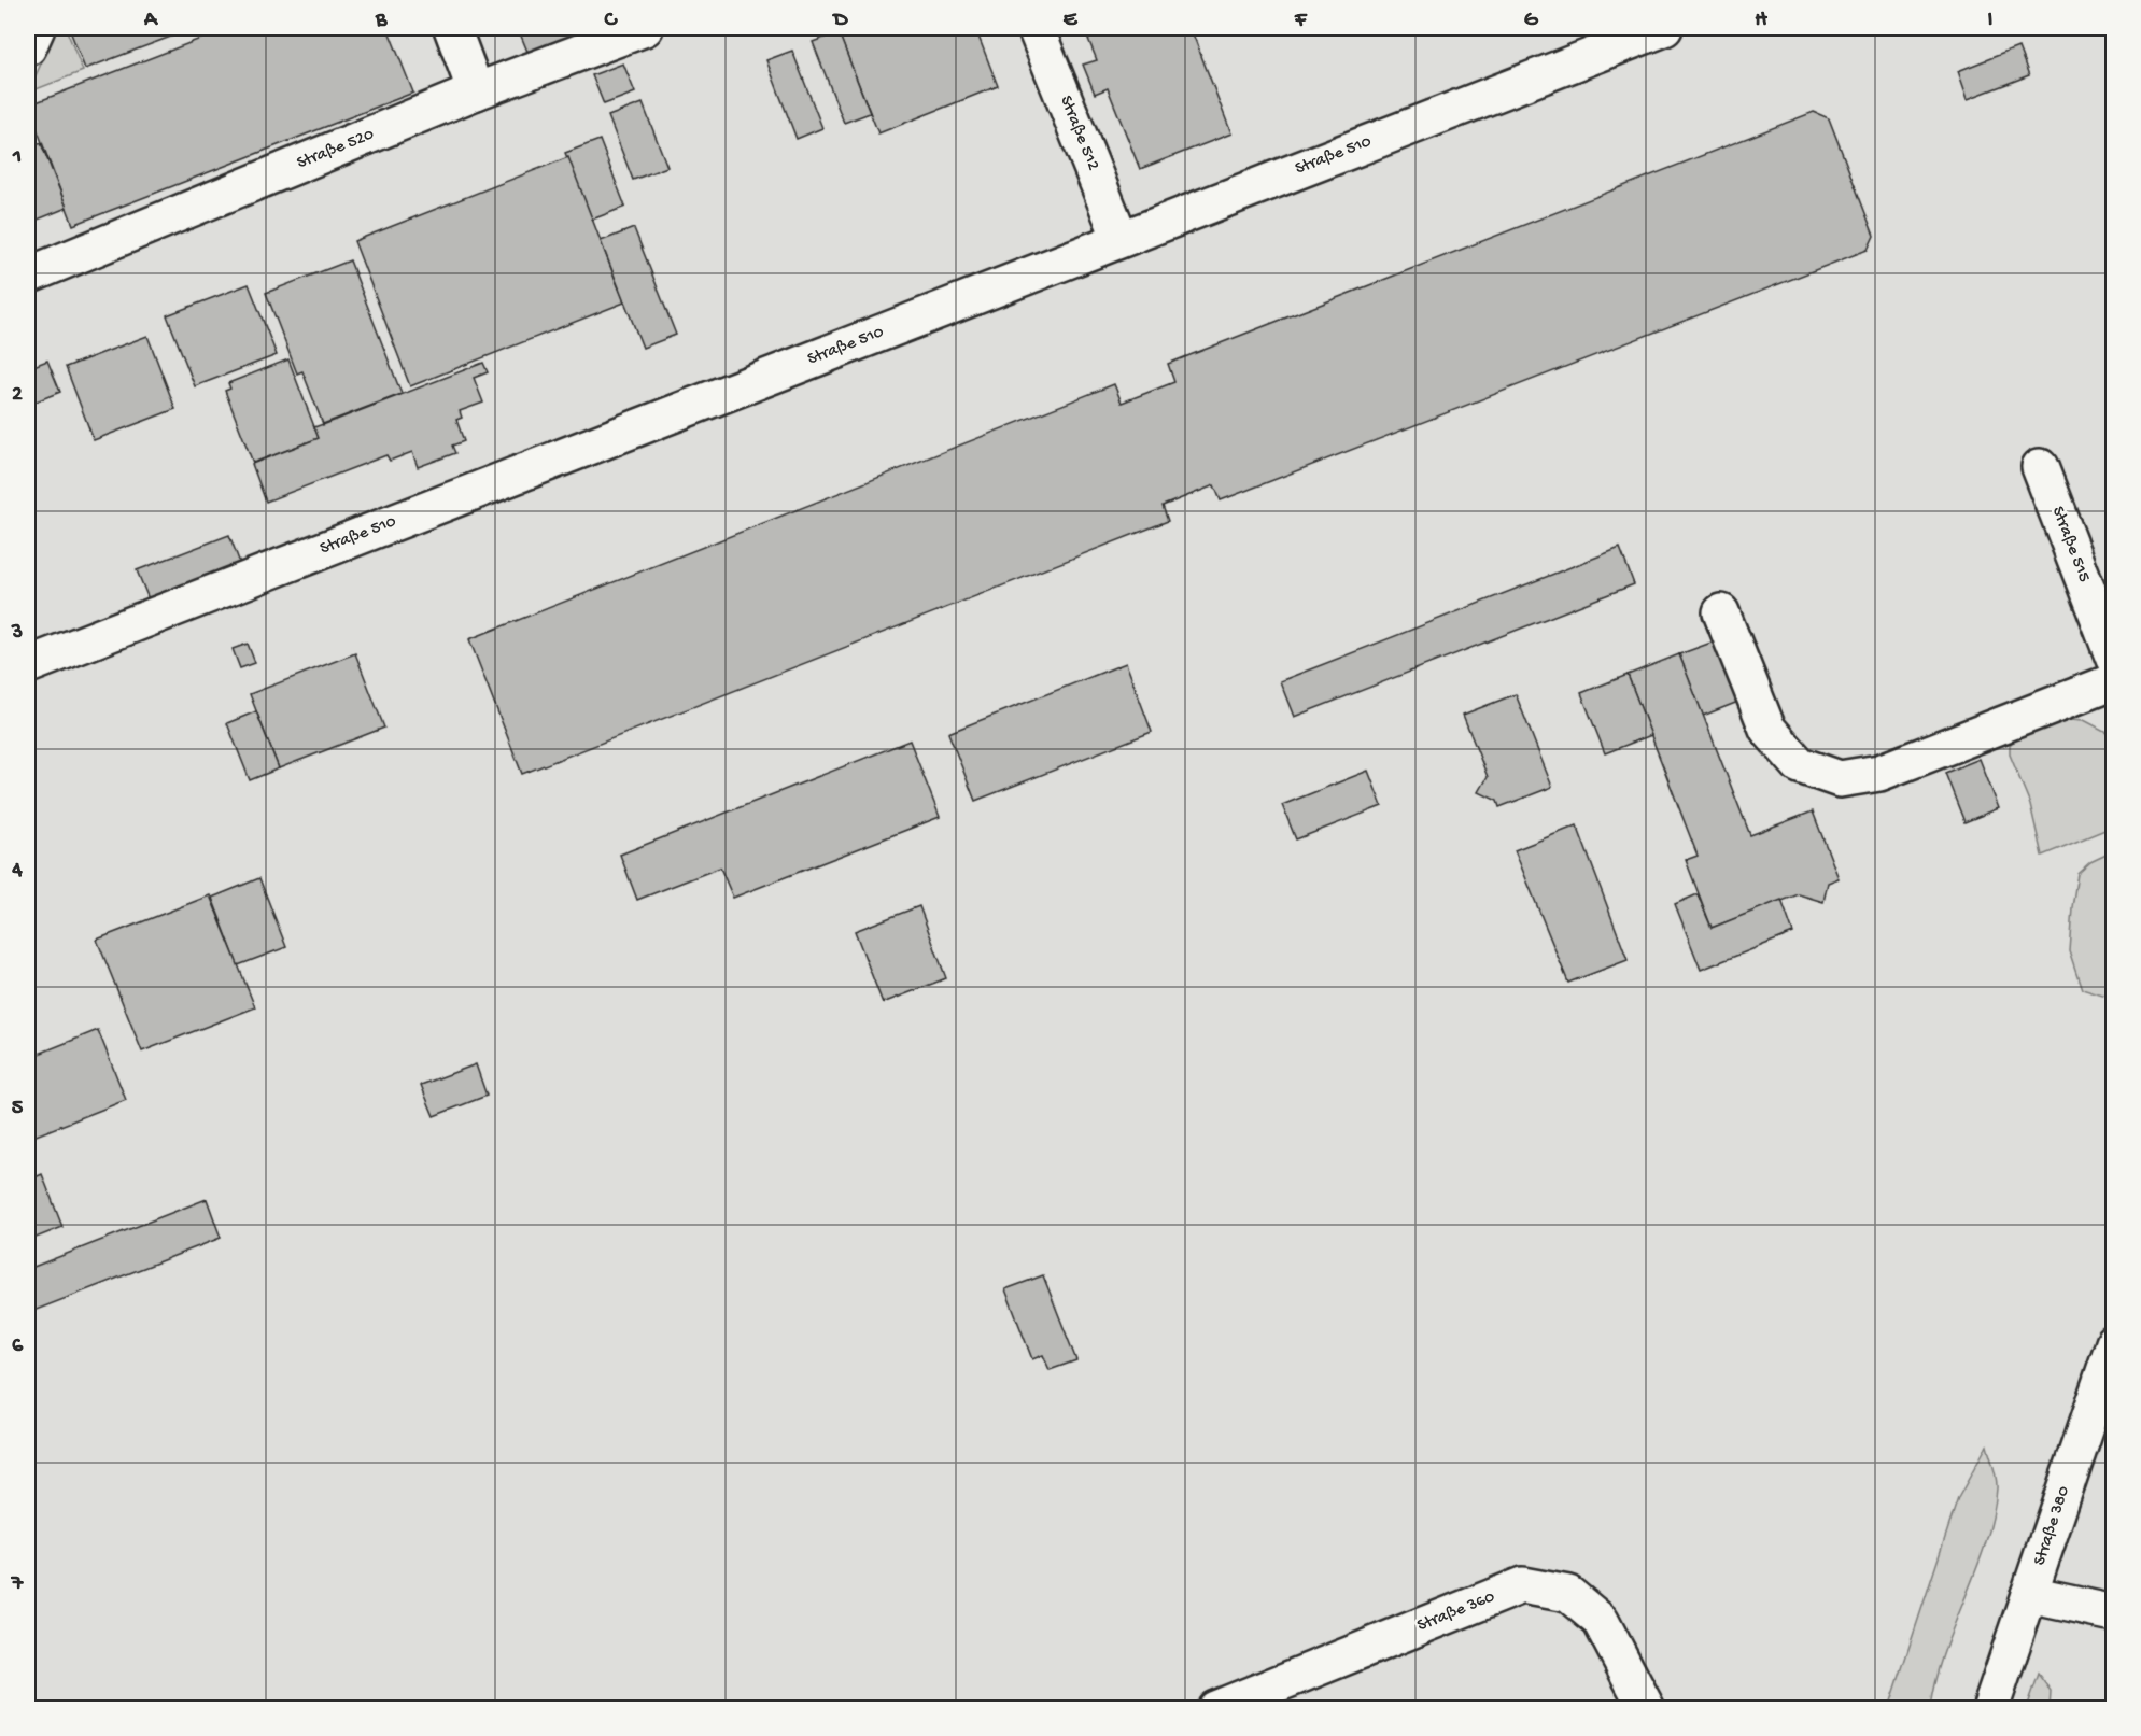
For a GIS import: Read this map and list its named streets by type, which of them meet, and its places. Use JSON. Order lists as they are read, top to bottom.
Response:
{
  "streets": {
    "street": [
      "Straße 512",
      "Straße 520",
      "Straße 510",
      "Straße 515",
      "Straße 380",
      "Straße 360"
    ]
  },
  "crossings": [
    ["Straße 512", "Straße 510"]
  ],
  "grid": {
    "columns": [
      "A",
      "B",
      "C",
      "D",
      "E",
      "F",
      "G",
      "H",
      "I"
    ],
    "rows": [
      "1",
      "2",
      "3",
      "4",
      "5",
      "6",
      "7"
    ]
  }
}
